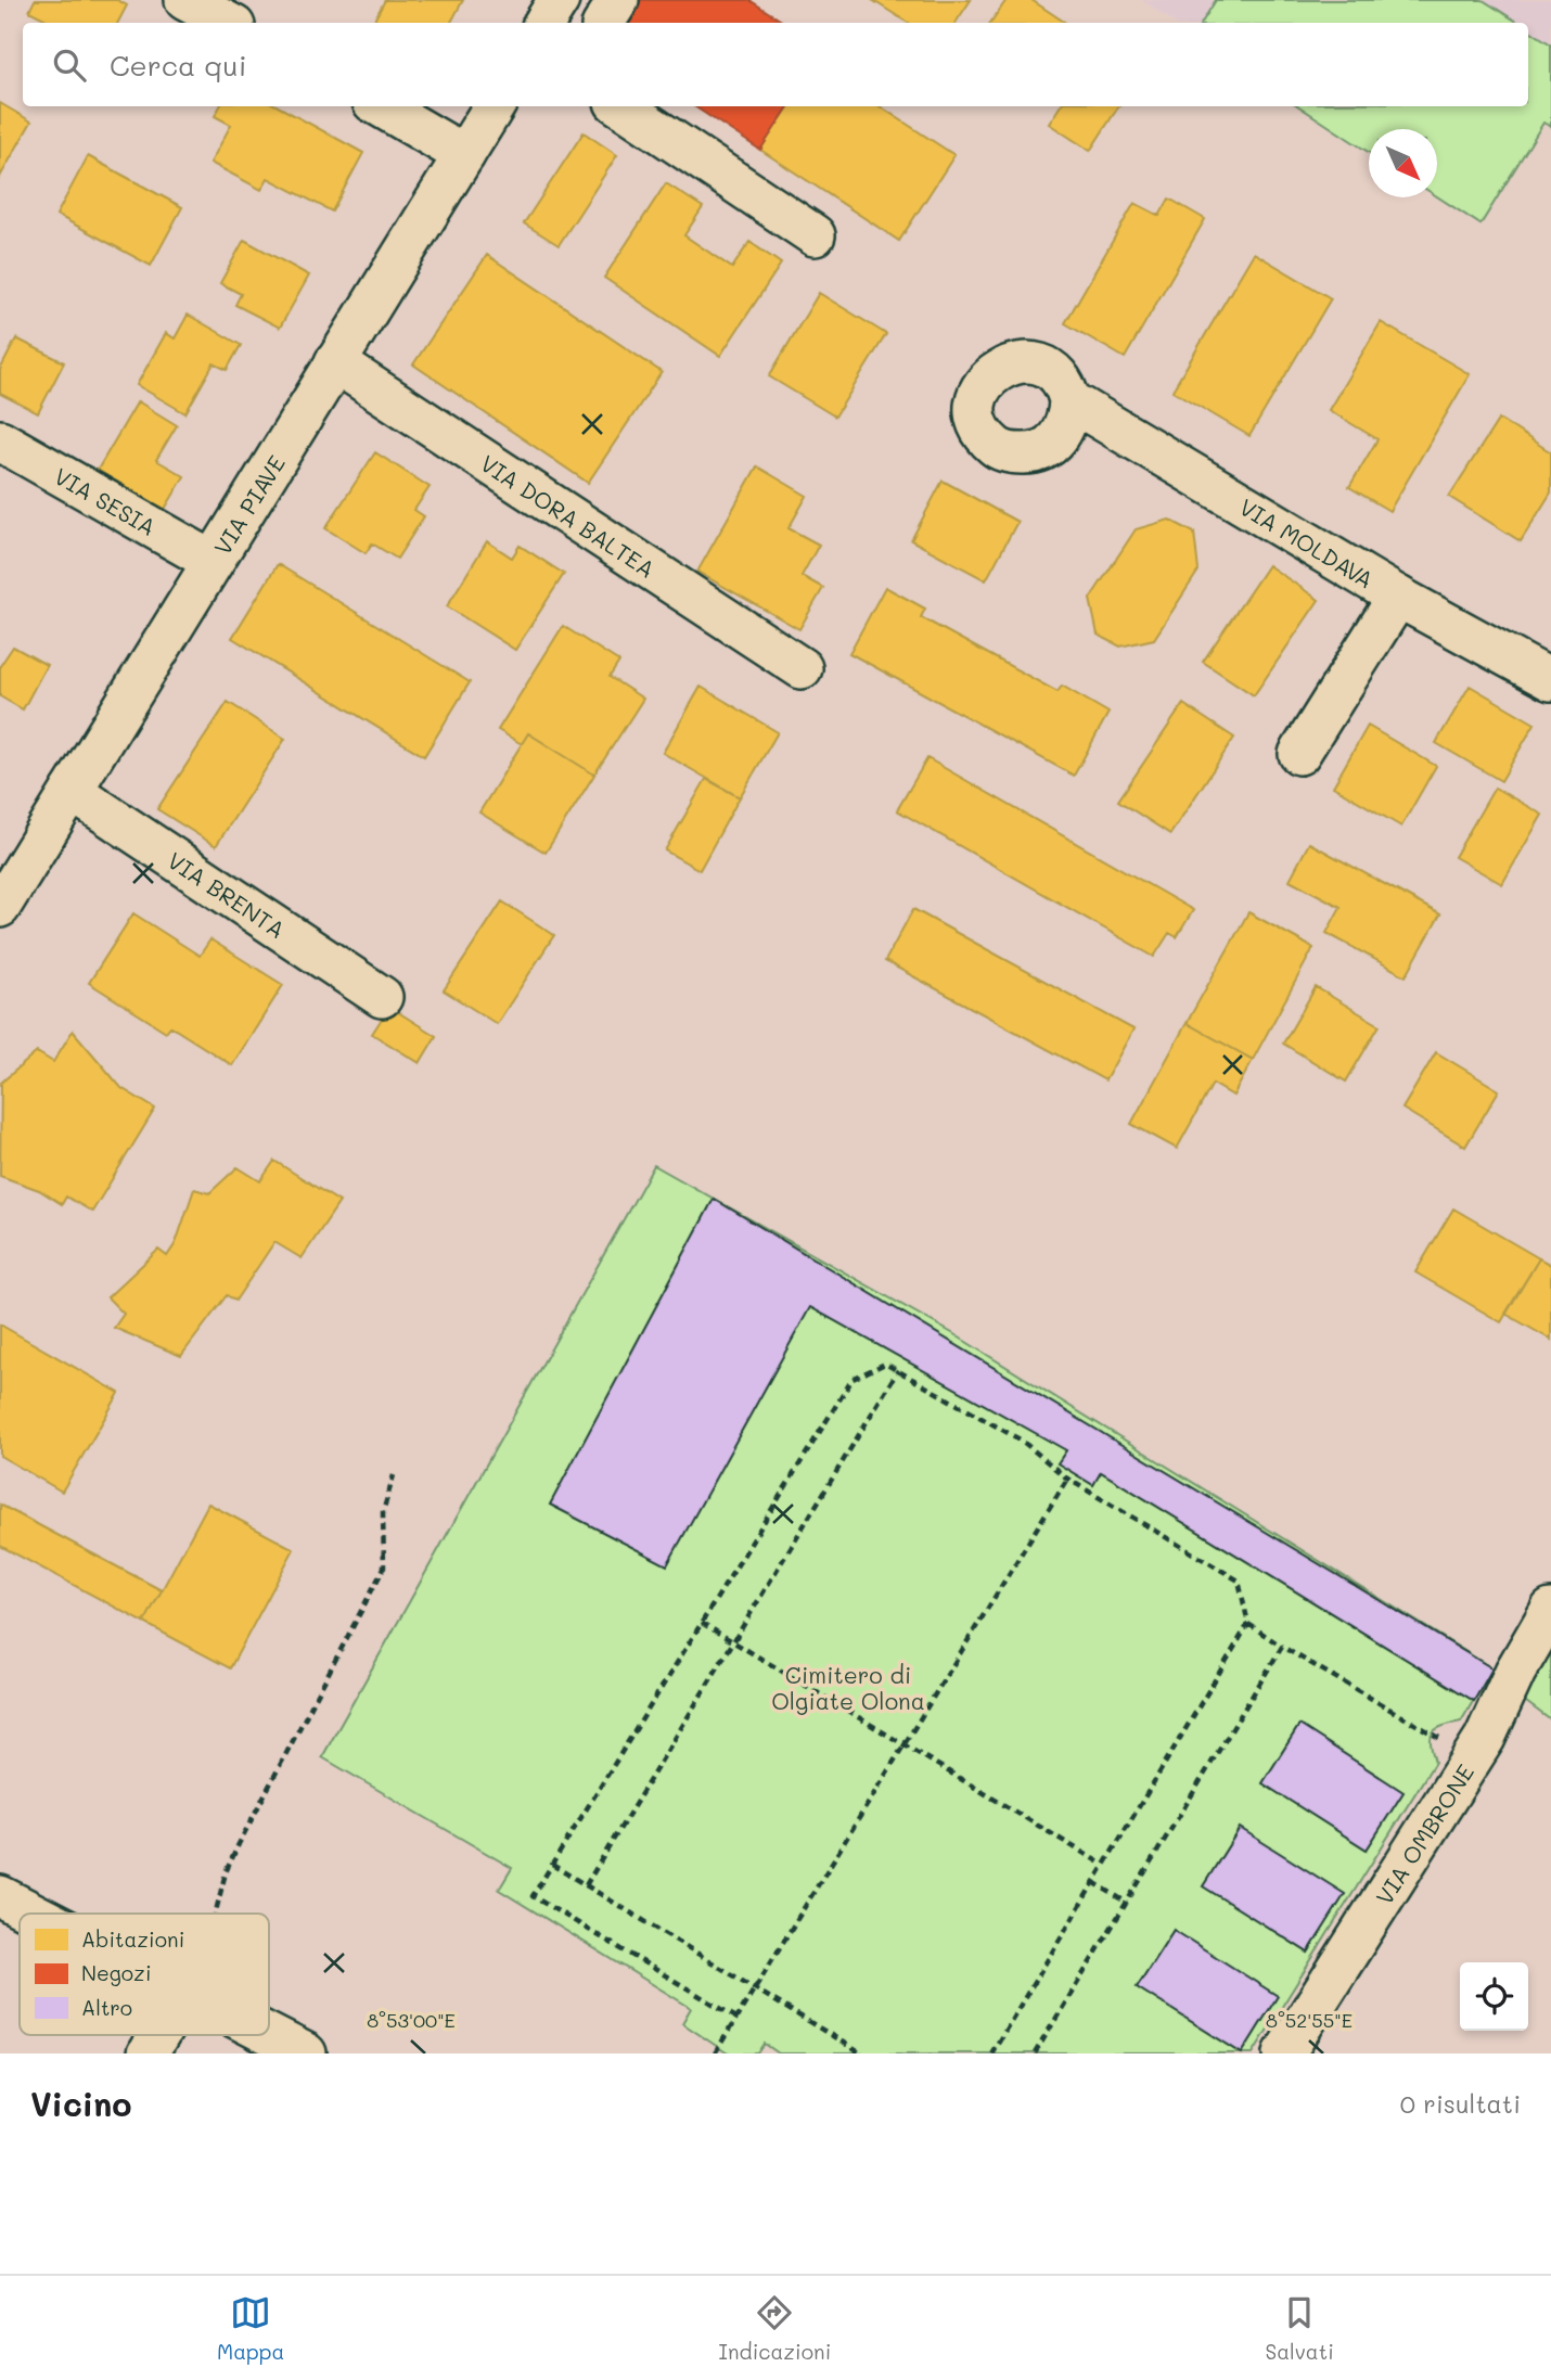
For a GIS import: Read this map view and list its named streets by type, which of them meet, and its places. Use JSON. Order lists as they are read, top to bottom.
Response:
{
  "streets": {
    "street": [
      "VIA SESIA",
      "VIA PIAVE",
      "VIA DORA BALTEA",
      "VIA MOLDAVA",
      "VIA BRENTA",
      "VIA OMBRONE"
    ]
  },
  "crossings": [
    ["VIA SESIA", "VIA PIAVE"],
    ["VIA PIAVE", "VIA DORA BALTEA"],
    ["VIA PIAVE", "VIA BRENTA"]
  ],
  "parks": ["Cimitero di Olgiate Olona"],
  "legend": ["Abitazioni", "Negozi", "Altro"],
  "north": "bottom right",
  "page": {
    "search": "Cerca qui",
    "heading": ["Vicino", "0 risultati"],
    "nav": ["Mappa", "Indicazioni", "Salvati"]
  },
  "coordinates": ["8°53'00\"E", "8°52'55\"E"]
}
